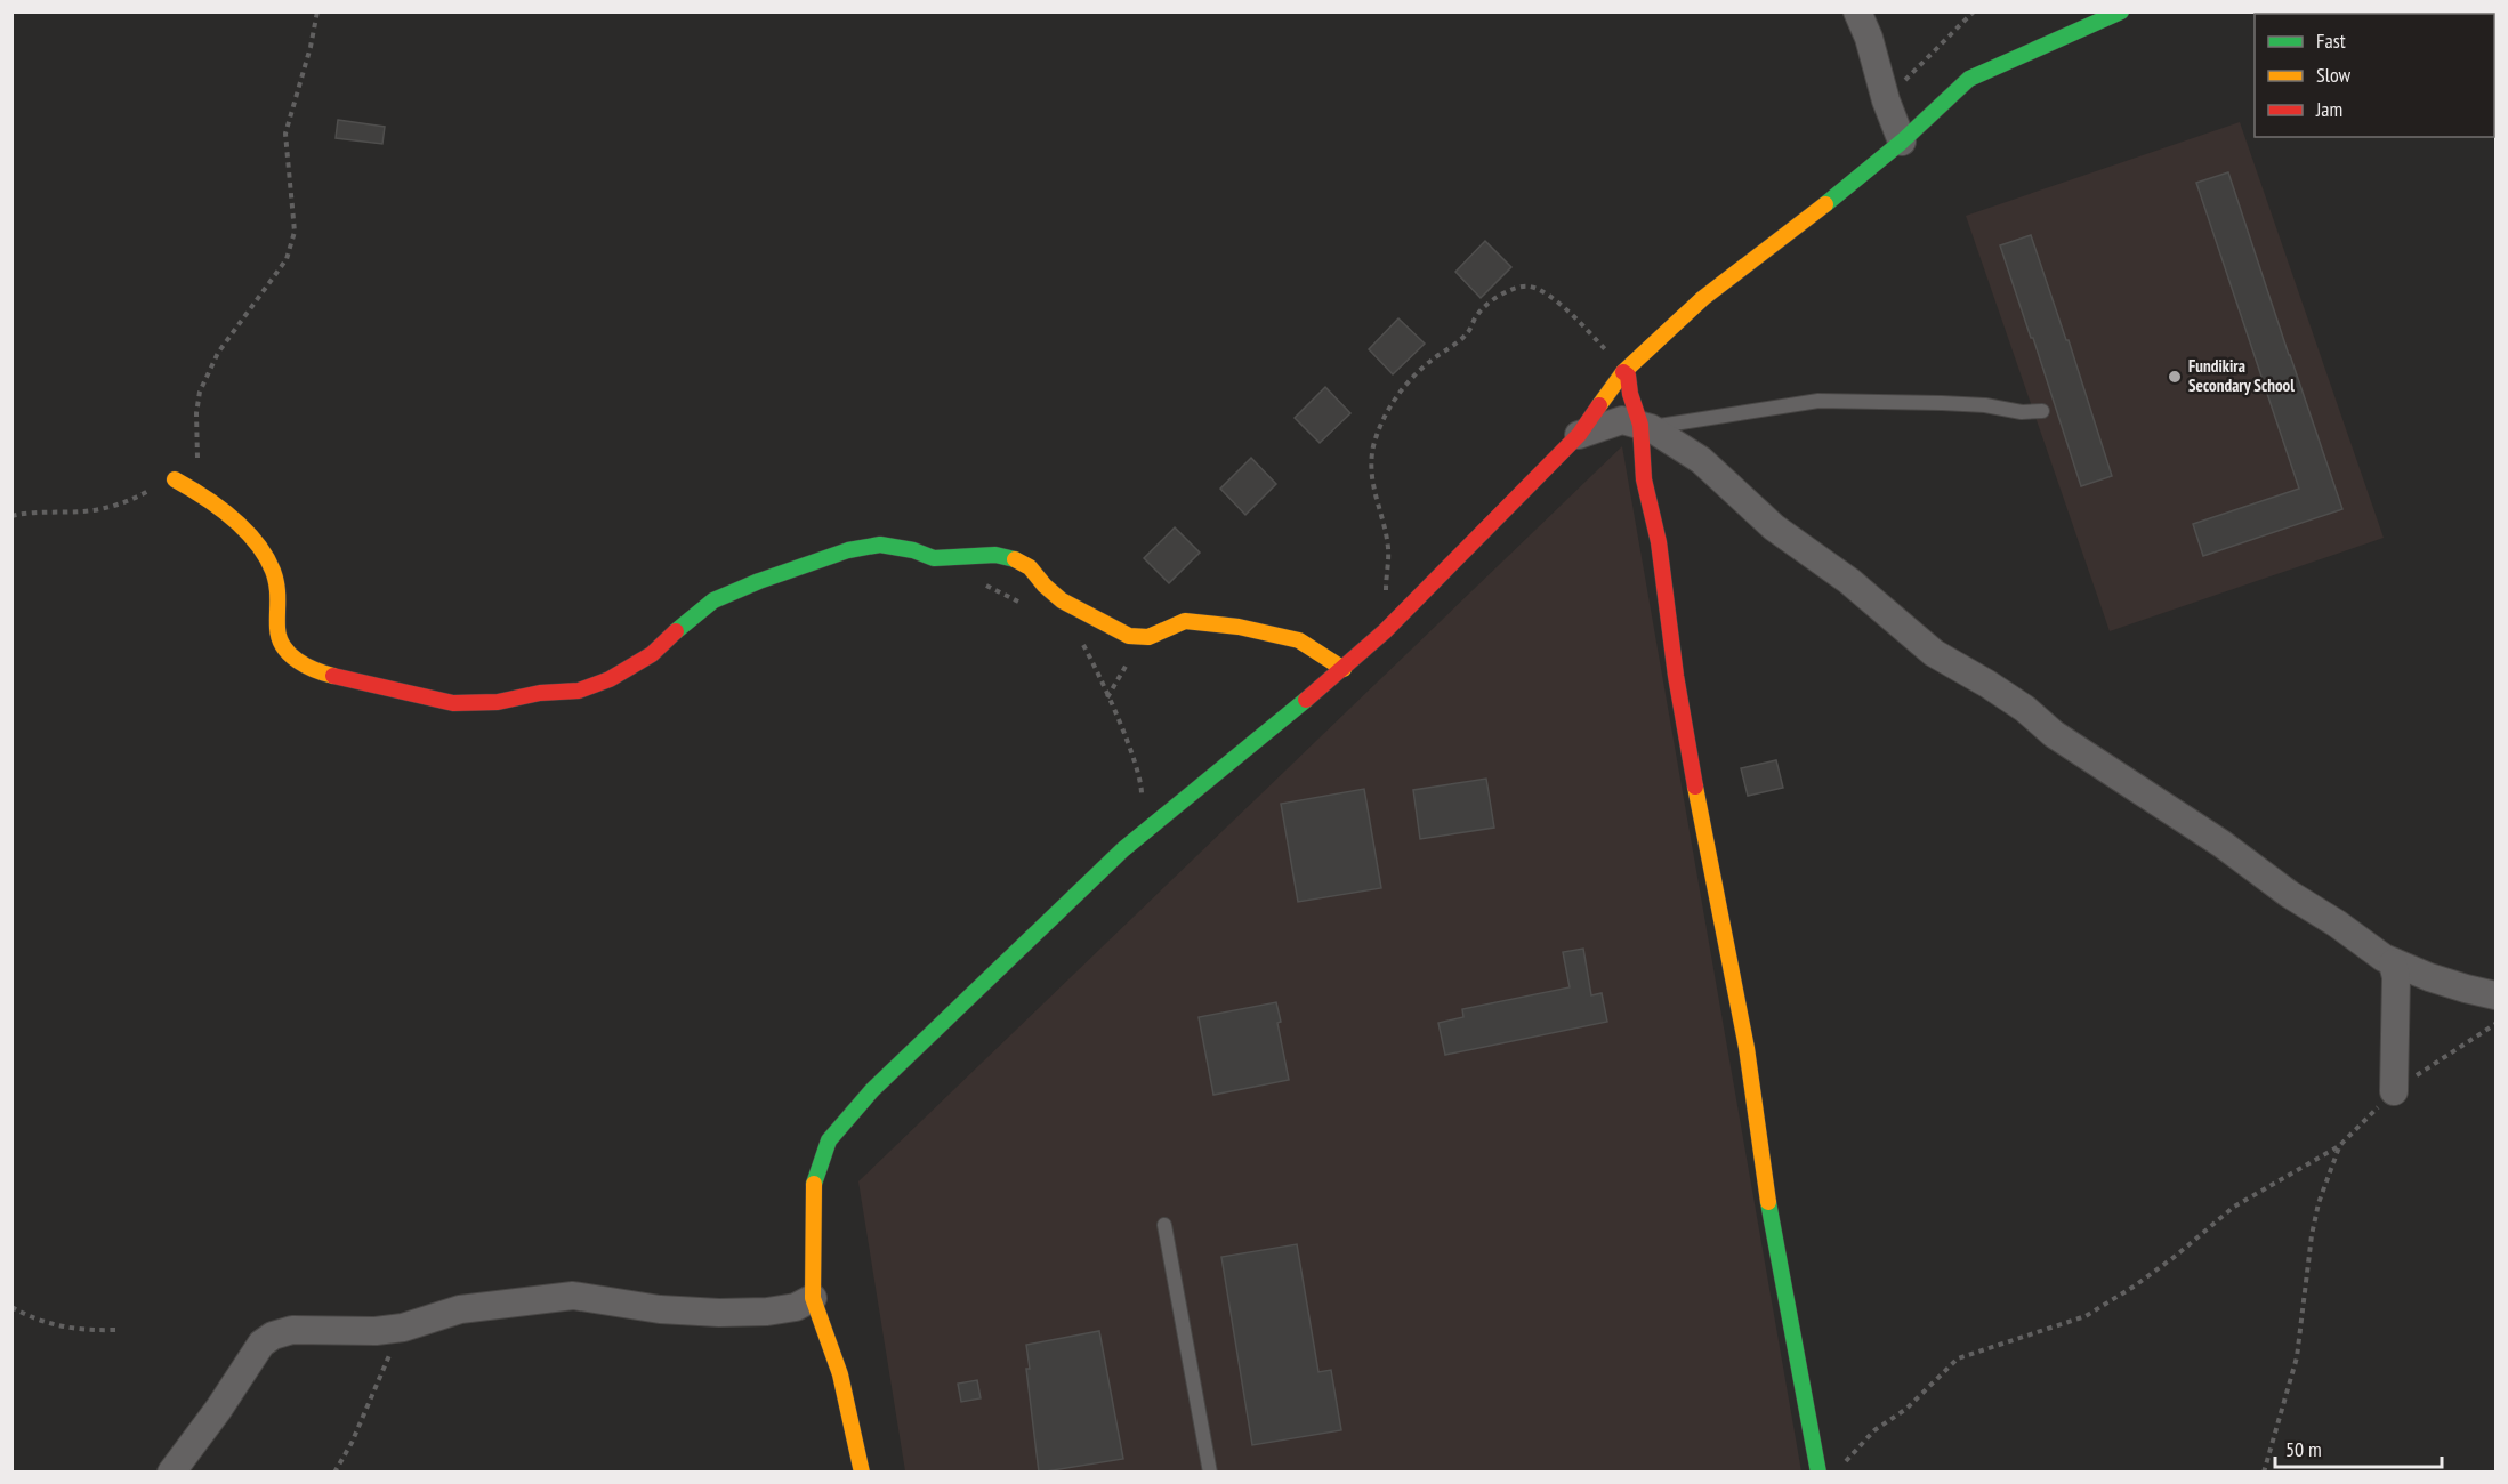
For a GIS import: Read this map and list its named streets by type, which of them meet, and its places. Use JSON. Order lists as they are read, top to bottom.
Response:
{
  "places": ["Fundikira Secondary School"],
  "legend": ["Fast", "Slow", "Jam"],
  "scale_bar": "50 m"
}
